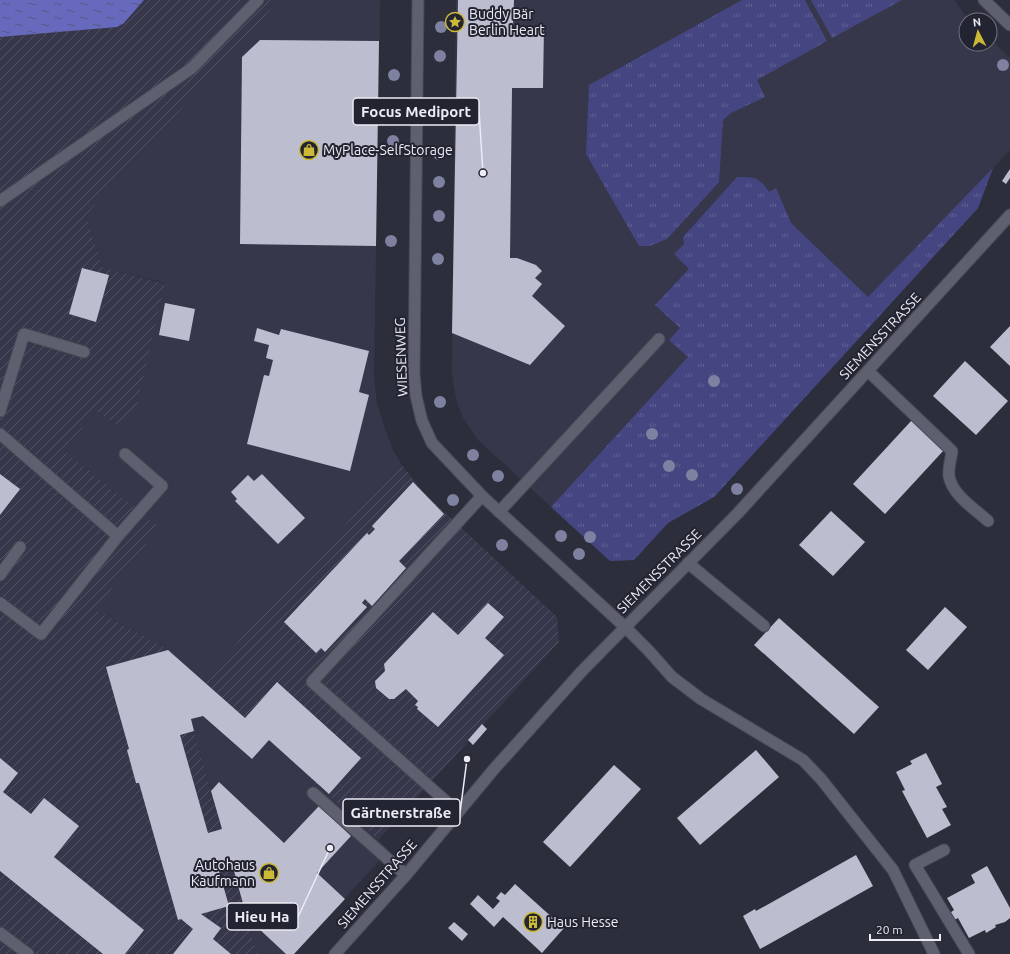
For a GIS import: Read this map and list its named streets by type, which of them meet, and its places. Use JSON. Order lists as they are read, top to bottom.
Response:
{
  "streets": {
    "street": ["SIEMENSSTRASSE", "WIESENWEG"]
  },
  "crossings": [
    ["SIEMENSSTRASSE", "WIESENWEG"]
  ],
  "places": {
    "place": ["Buddy Bär Berlin Heart"],
    "shop": ["MyPlace-SelfStorage", "Autohaus Kaufmann"],
    "other": ["Focus Mediport", "Gärtnerstraße", "Hieu Ha"],
    "building": ["Haus Hesse"]
  },
  "scale_bar": "20 m",
  "north": "top"
}
